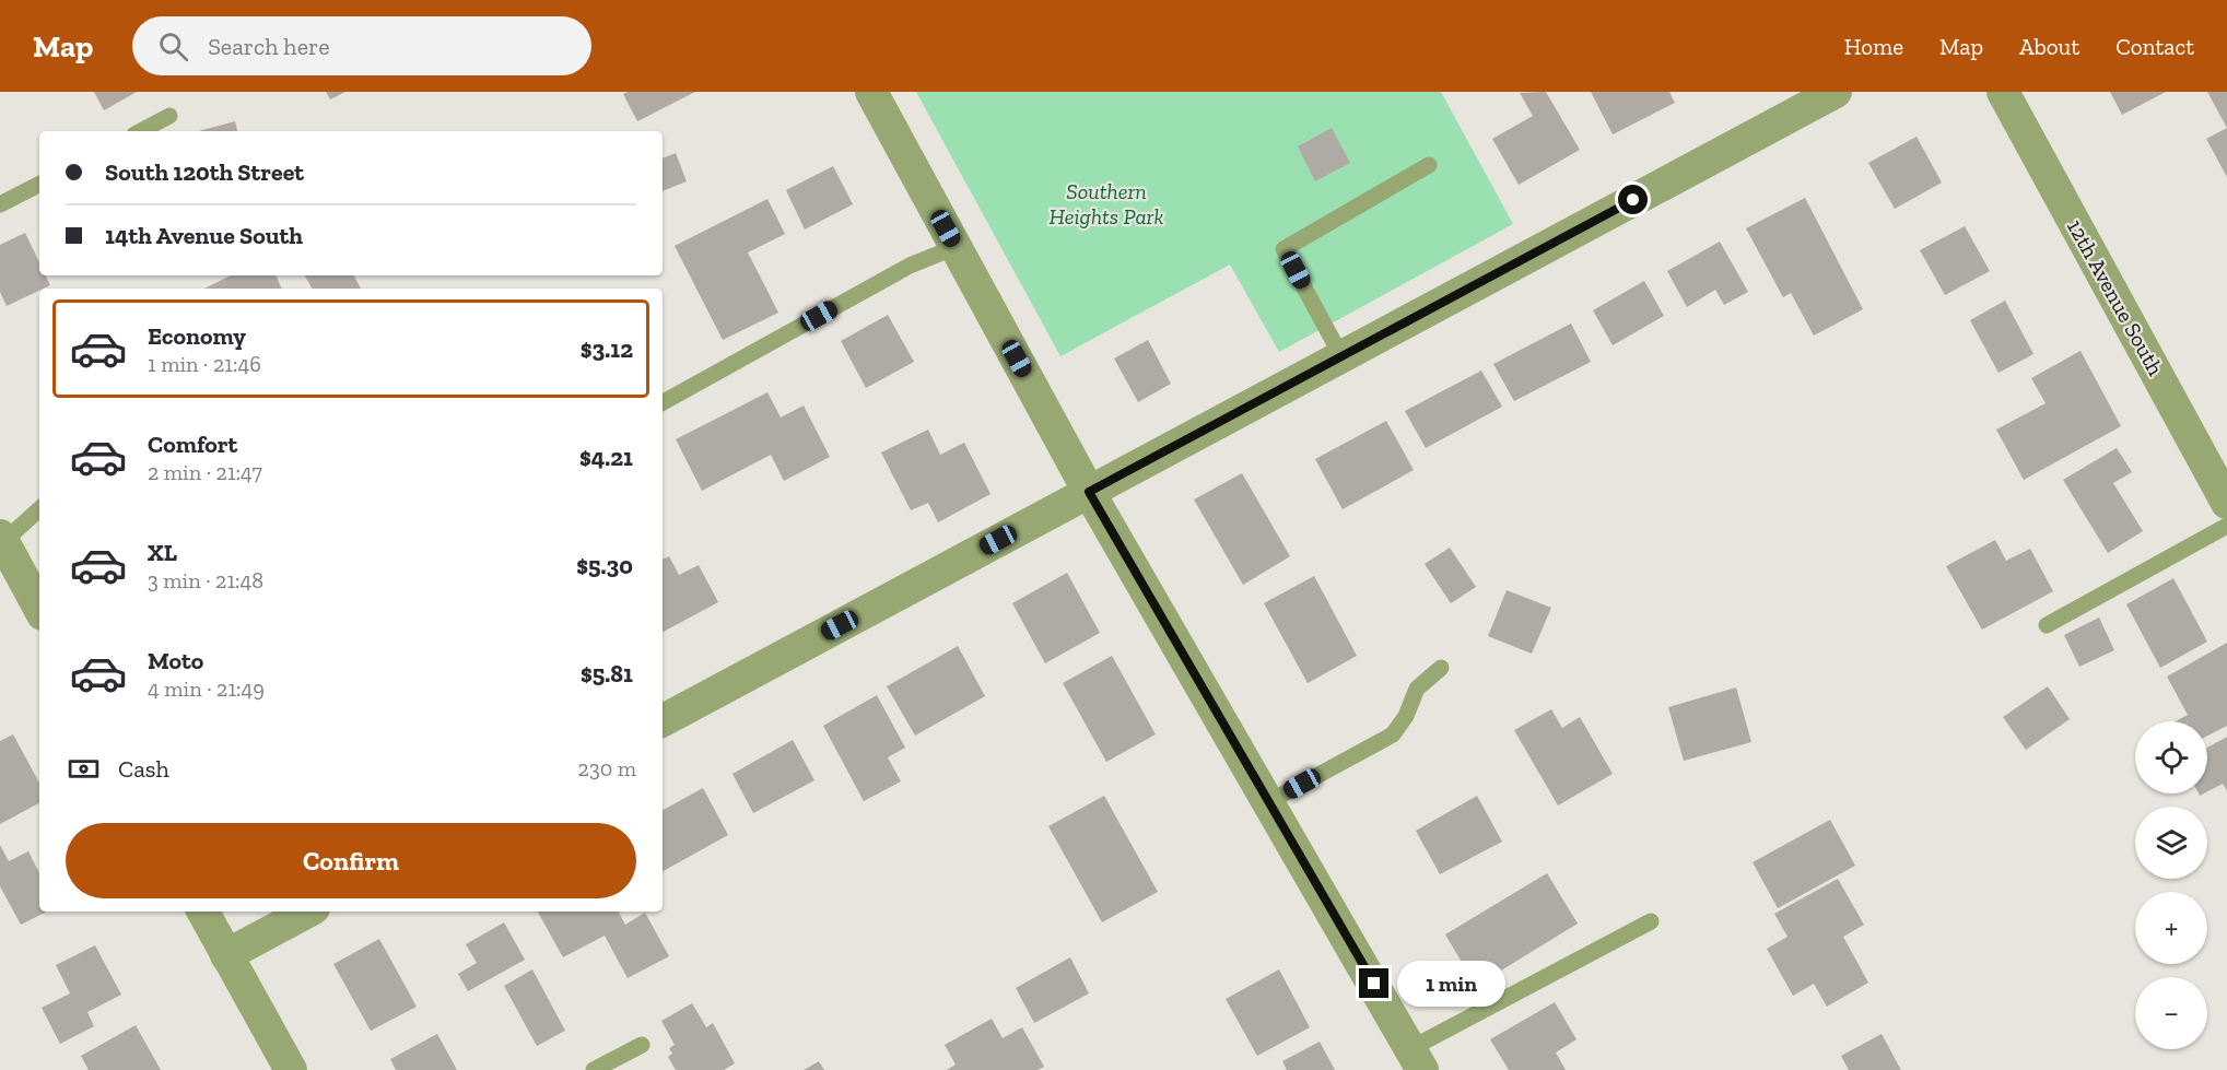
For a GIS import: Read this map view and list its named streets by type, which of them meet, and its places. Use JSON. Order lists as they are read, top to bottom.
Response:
{
  "streets": {
    "street": ["12th Avenue South"]
  },
  "parks": ["Southern Heights Park"],
  "page": {
    "header": "Map",
    "search": "Search here",
    "nav": [
      "Home",
      "Map",
      "About",
      "Contact"
    ],
    "banner": ["South 120th Street", "14th Avenue South"],
    "list": [
      {
        "name": "Economy",
        "note": "1 min · 21:46",
        "value": "$3.12"
      },
      {
        "name": "Comfort",
        "note": "2 min · 21:47",
        "value": "$4.21"
      },
      {
        "name": "XL",
        "note": "3 min · 21:48",
        "value": "$5.30"
      },
      {
        "name": "Moto",
        "note": "4 min · 21:49",
        "value": "$5.81"
      }
    ],
    "map_buttons": ["+", "−"],
    "pay": ["Cash", "230 m"],
    "buttons": "Confirm",
    "bubble": "1 min"
  }
}
